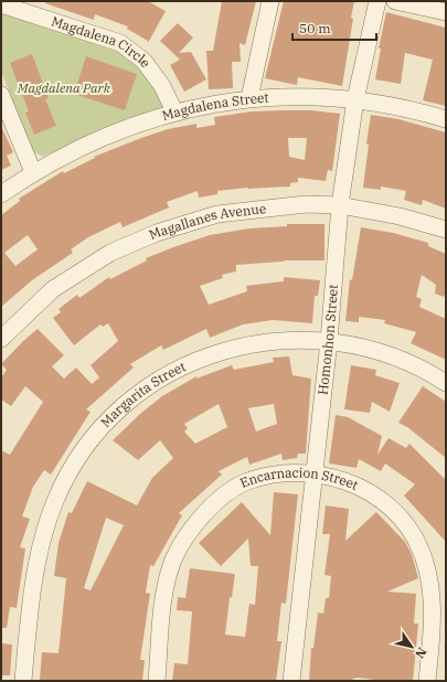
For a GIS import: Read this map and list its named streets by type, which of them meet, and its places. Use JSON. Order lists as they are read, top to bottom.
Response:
{
  "streets": {
    "street": [
      "Magdalena Circle",
      "Magdalena Street",
      "Magallanes Avenue",
      "Homonhon Street",
      "Margarita Street",
      "Encarnacion Street"
    ]
  },
  "crossings": [
    ["Magdalena Circle", "Magdalena Street"],
    ["Magdalena Street", "Homonhon Street"],
    ["Magallanes Avenue", "Homonhon Street"],
    ["Homonhon Street", "Margarita Street"],
    ["Homonhon Street", "Encarnacion Street"]
  ],
  "parks": ["Magdalena Park"],
  "scale_bar": "50 m",
  "north": "bottom right"
}
